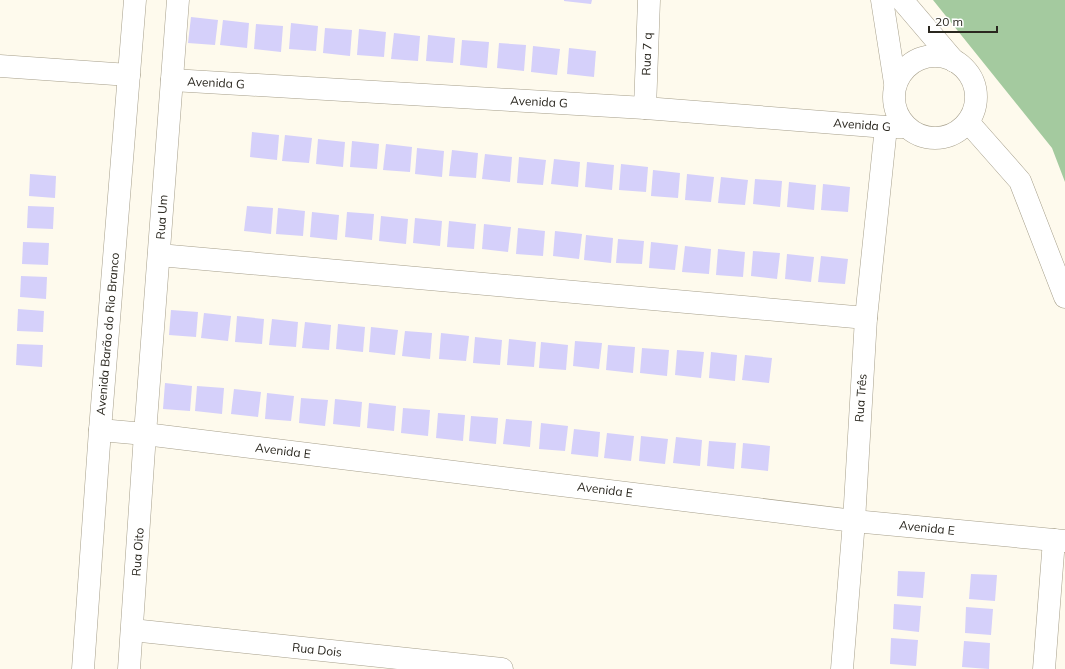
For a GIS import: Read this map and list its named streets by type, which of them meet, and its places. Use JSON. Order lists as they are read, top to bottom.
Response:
{
  "streets": {
    "street": [
      "Rua 7 q",
      "Avenida G",
      "Rua Um",
      "Avenida Barão do Rio Branco",
      "Rua Três",
      "Avenida E",
      "Rua Oito",
      "Rua Dois"
    ]
  },
  "crossings": [
    ["Rua 7 q", "Avenida G"],
    ["Avenida G", "Rua Um"],
    ["Avenida G", "Rua Três"],
    ["Rua Um", "Avenida E"],
    ["Rua Um", "Rua Oito"],
    ["Avenida Barão do Rio Branco", "Avenida E"],
    ["Rua Três", "Avenida E"],
    ["Avenida E", "Rua Oito"],
    ["Rua Oito", "Rua Dois"]
  ],
  "scale_bar": "20 m"
}
